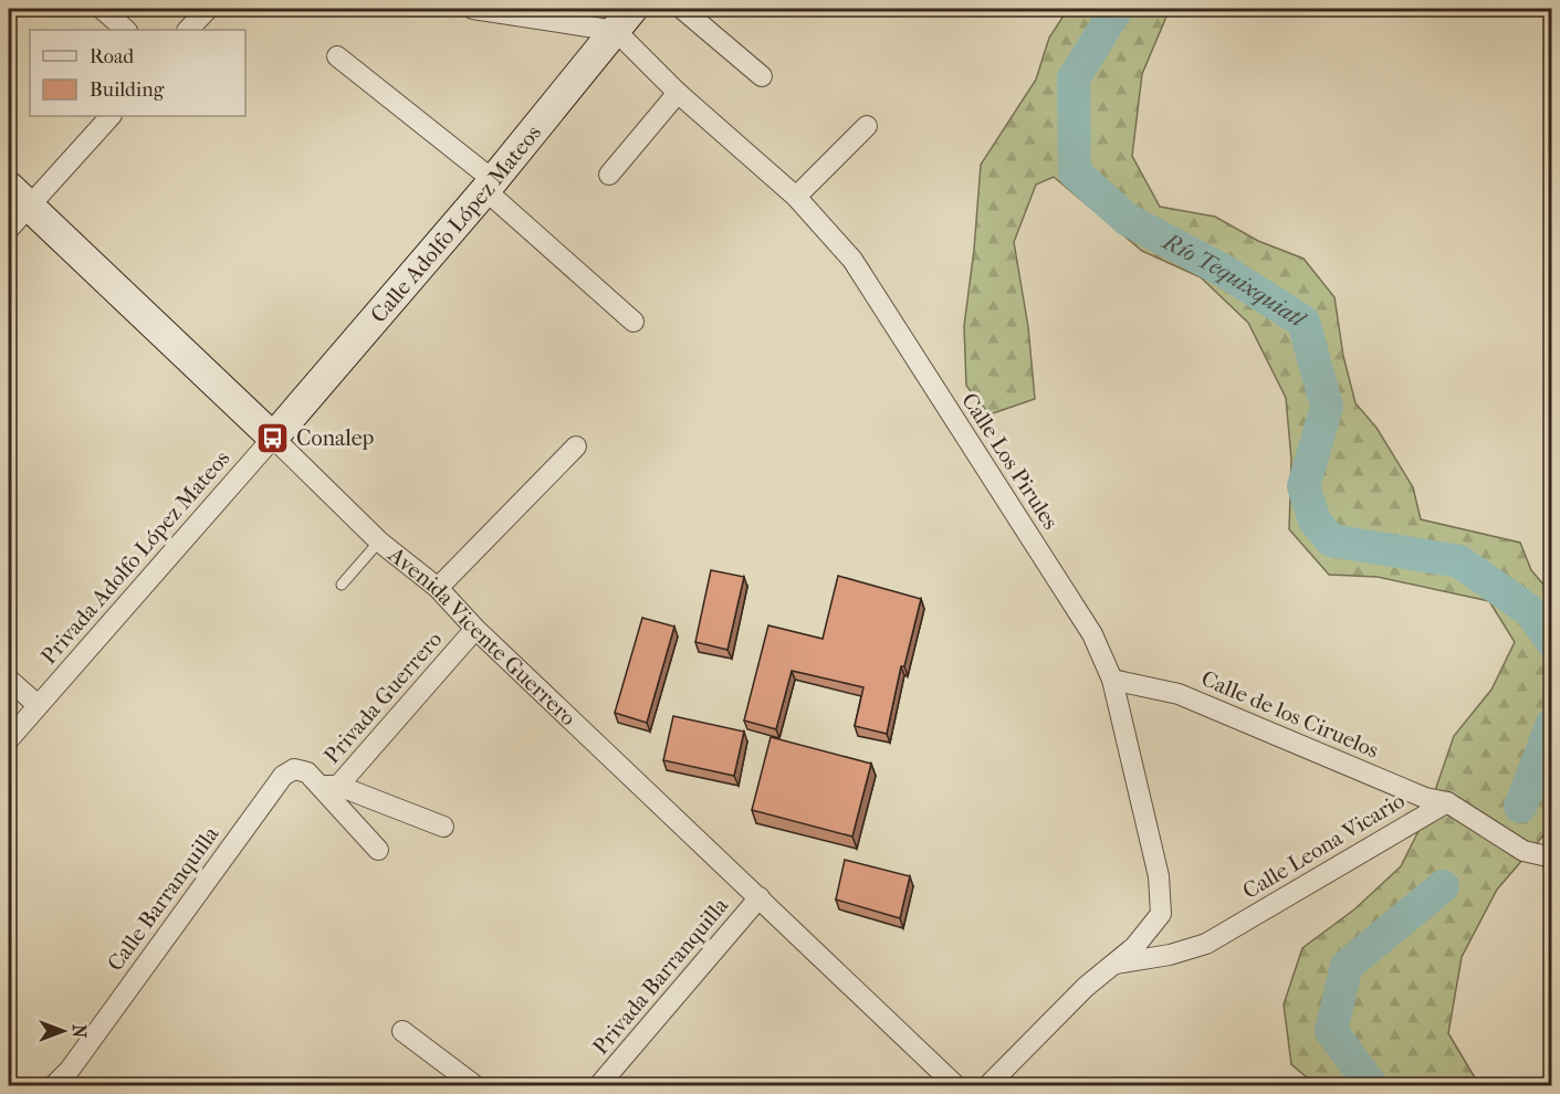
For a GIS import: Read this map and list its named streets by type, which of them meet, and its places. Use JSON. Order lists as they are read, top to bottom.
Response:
{
  "streets": {
    "main road": ["Calle Adolfo López Mateos", "Avenida Vicente Guerrero"],
    "street": [
      "Calle Los Pirules",
      "Privada Adolfo López Mateos",
      "Privada Guerrero",
      "Calle de los Ciruelos",
      "Calle Leona Vicario",
      "Calle Barranquilla",
      "Privada Barranquilla"
    ]
  },
  "crossings": [
    ["Calle Adolfo López Mateos", "Calle Los Pirules"],
    ["Calle Adolfo López Mateos", "Privada Adolfo López Mateos"],
    ["Calle Adolfo López Mateos", "Avenida Vicente Guerrero"],
    ["Calle Los Pirules", "Calle de los Ciruelos"],
    ["Calle Los Pirules", "Calle Leona Vicario"],
    ["Privada Adolfo López Mateos", "Avenida Vicente Guerrero"],
    ["Avenida Vicente Guerrero", "Privada Guerrero"],
    ["Avenida Vicente Guerrero", "Privada Barranquilla"],
    ["Privada Guerrero", "Calle Barranquilla"],
    ["Calle de los Ciruelos", "Calle Leona Vicario"]
  ],
  "water": ["Río Tequixquiatl"],
  "places": {
    "bus stop": ["Conalep"]
  },
  "legend": ["Road", "Building"],
  "north": "right"
}
